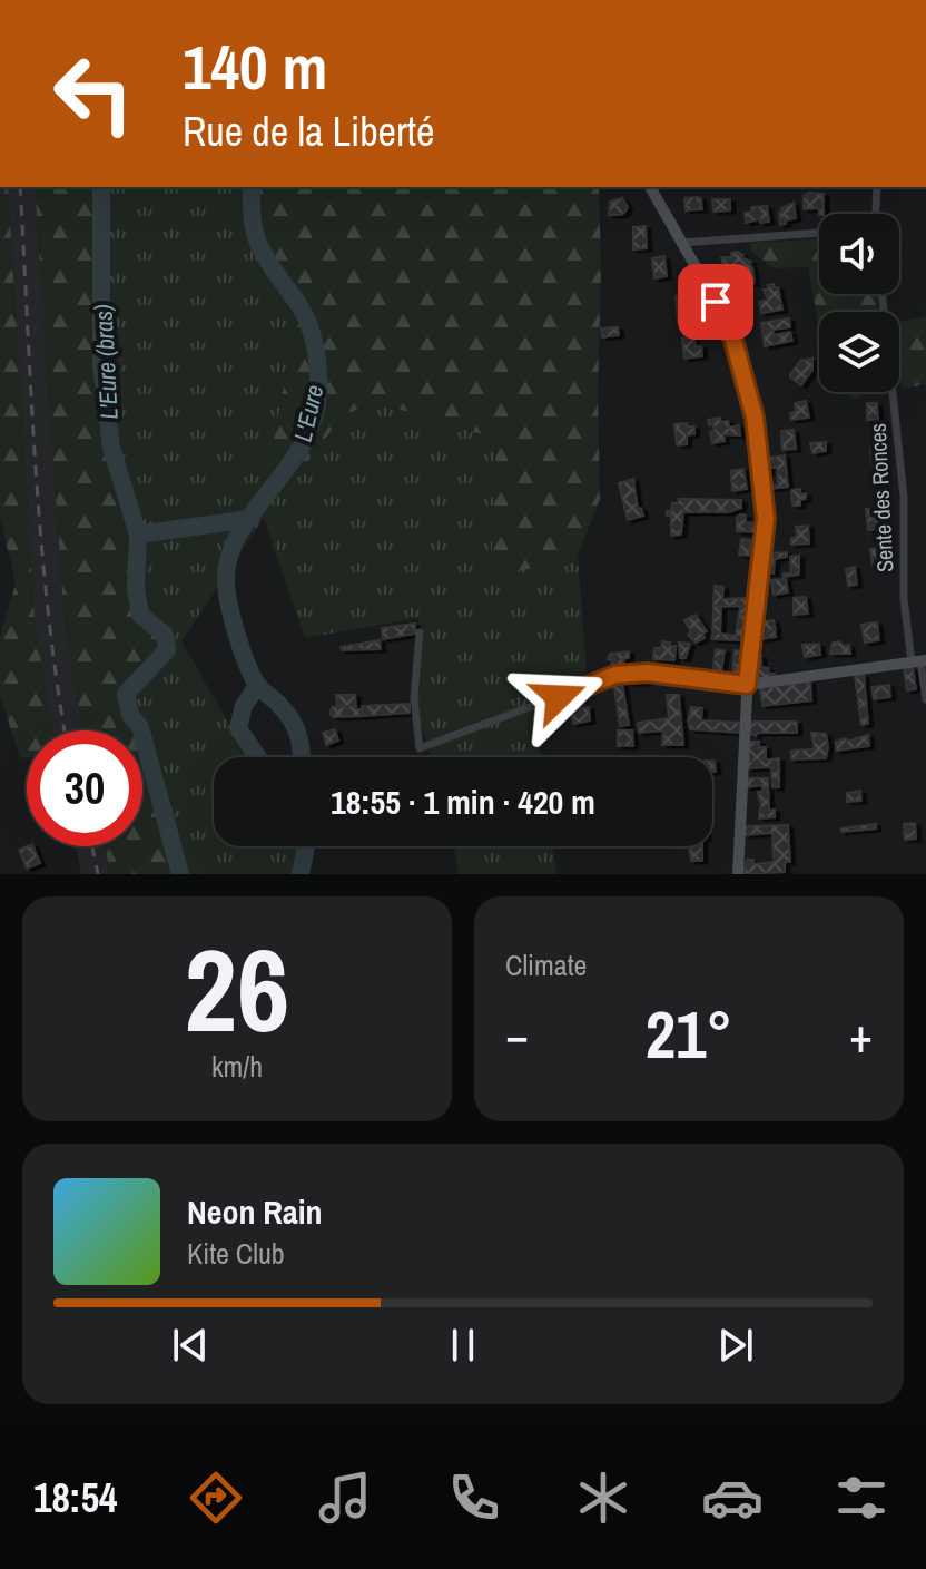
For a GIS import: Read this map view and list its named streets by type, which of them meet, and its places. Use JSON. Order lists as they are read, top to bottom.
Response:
{
  "streets": {
    "street": ["Sente des Ronces"]
  },
  "water": ["L'Eure (bras)", "L'Eure"],
  "page": {
    "turn": ["140 m", "Rue de la Liberté"],
    "limit": "30",
    "trip": "18:55 · 1 min · 420 m",
    "tile": [
      ["26", "km/h"],
      "Climate"
    ],
    "heat": ["−", "21°", "+"],
    "song": ["Neon Rain", "Kite Club"],
    "tabs": "18:54"
  }
}
